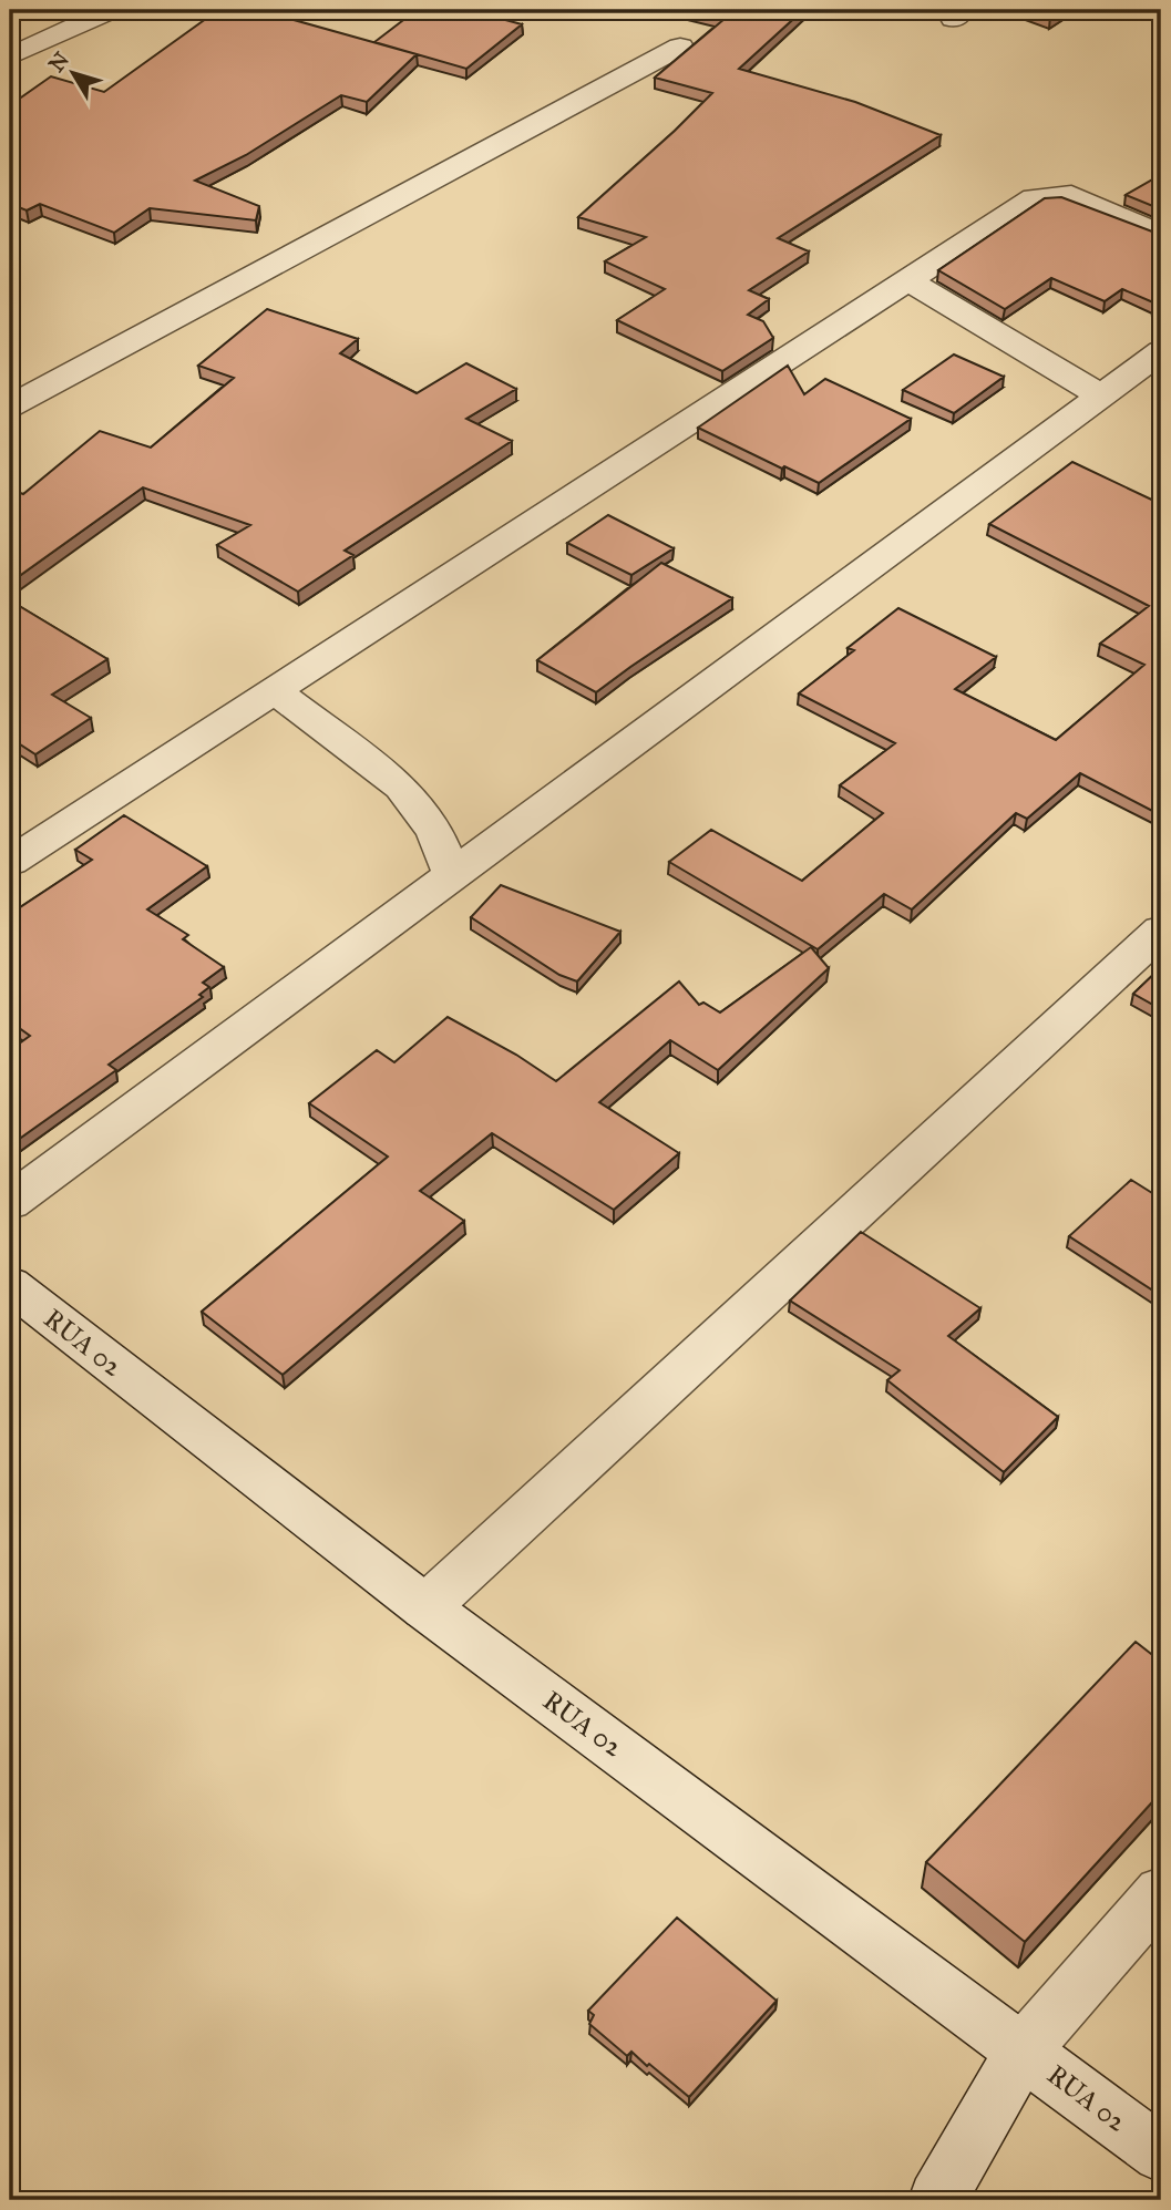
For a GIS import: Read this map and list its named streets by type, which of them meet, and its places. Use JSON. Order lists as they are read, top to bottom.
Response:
{
  "streets": {
    "street": ["RUA 02"]
  },
  "north": "top left"
}
